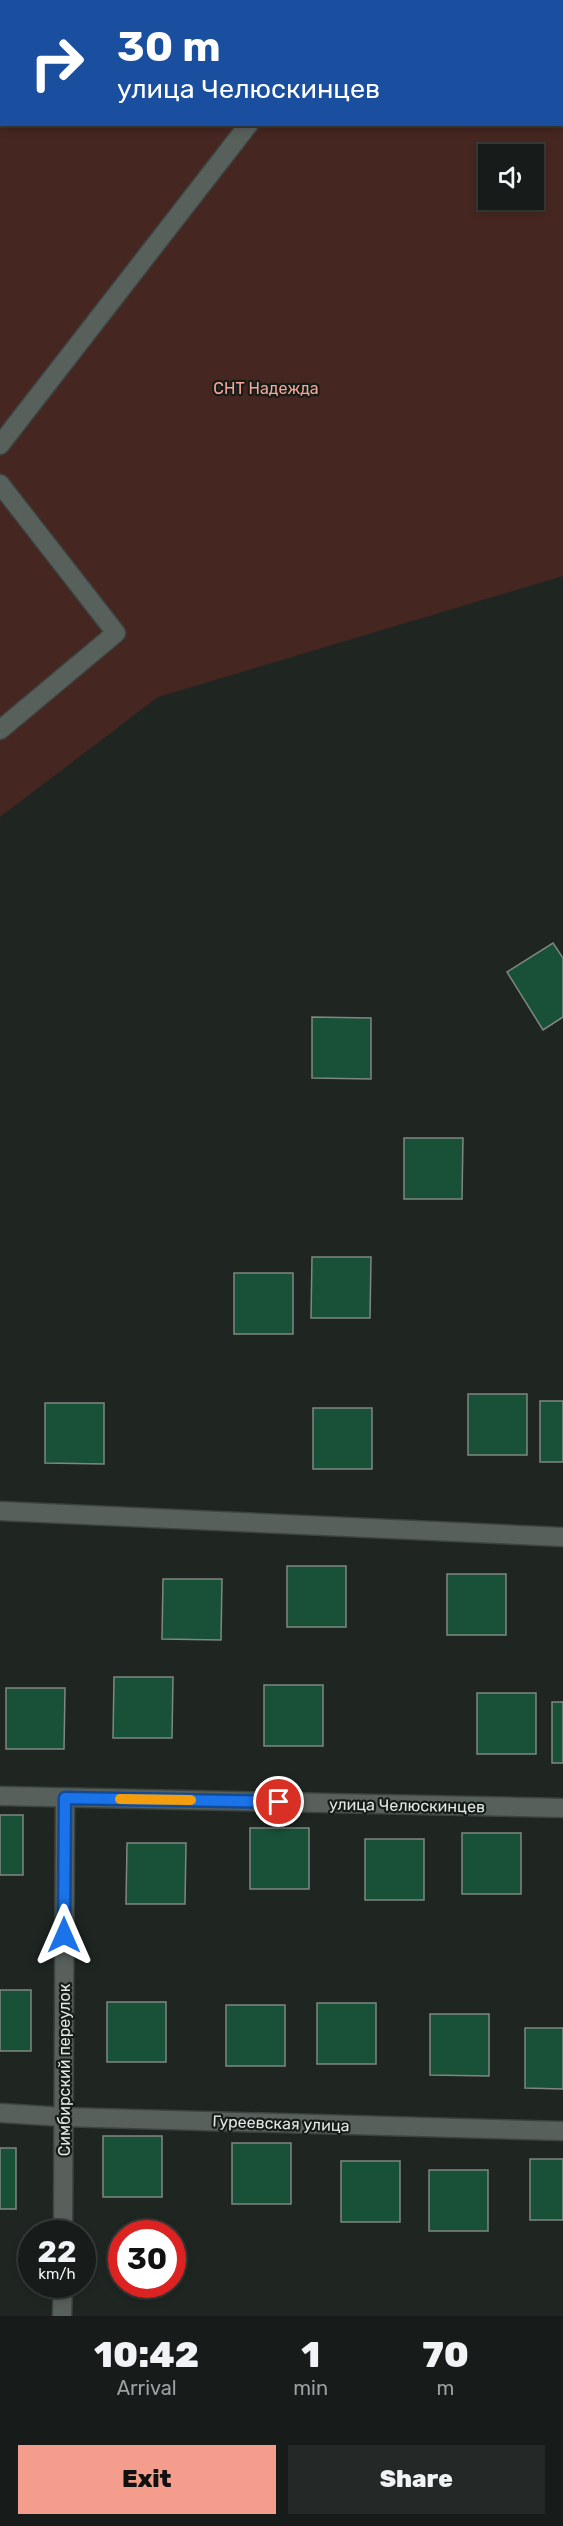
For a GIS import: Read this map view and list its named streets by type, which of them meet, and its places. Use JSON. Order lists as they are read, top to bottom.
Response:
{
  "streets": {
    "street": ["улица Челюскинцев", "Симбирский переулок", "Гуреевская улица"]
  },
  "crossings": [
    ["улица Челюскинцев", "Симбирский переулок"],
    ["Симбирский переулок", "Гуреевская улица"]
  ],
  "parks": ["СНТ Надежда"],
  "page": {
    "turn": ["30 m", "улица Челюскинцев"],
    "speed": "22 km/h",
    "limit": "30",
    "eta": [
      "10:42",
      "Arrival",
      "1",
      "min",
      "70",
      "m"
    ],
    "buttons": ["Exit", "Share"]
  }
}
